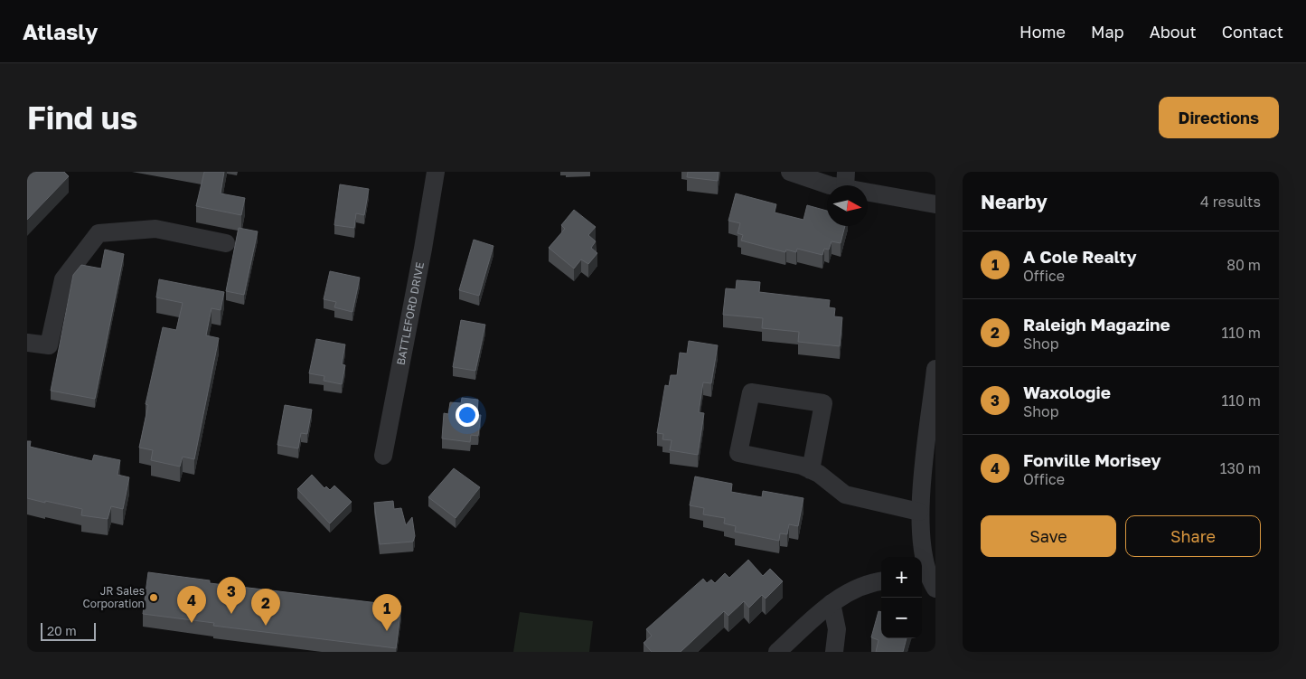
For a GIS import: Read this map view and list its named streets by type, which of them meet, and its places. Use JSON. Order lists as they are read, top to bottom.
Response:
{
  "streets": {
    "street": ["BATTLEFORD DRIVE"]
  },
  "places": ["JR Sales Corporation"],
  "scale_bar": "20 m",
  "north": "right",
  "page": {
    "header": "Atlasly",
    "nav": [
      "Home",
      "Map",
      "About",
      "Contact"
    ],
    "buttons": [
      "Directions",
      ["Save", "Share"]
    ],
    "title": "Find us",
    "heading": ["Nearby", "4 results"],
    "list": [
      {
        "mark": "1",
        "name": "A Cole Realty",
        "note": "Office",
        "value": "80 m"
      },
      {
        "mark": "2",
        "name": "Raleigh Magazine",
        "note": "Shop",
        "value": "110 m"
      },
      {
        "mark": "3",
        "name": "Waxologie",
        "note": "Shop",
        "value": "110 m"
      },
      {
        "mark": "4",
        "name": "Fonville Morisey",
        "note": "Office",
        "value": "130 m"
      }
    ],
    "map_buttons": ["+", "−"],
    "pins": [
      "3",
      "4",
      "2",
      "1"
    ],
    "scale": "20 m"
  }
}
